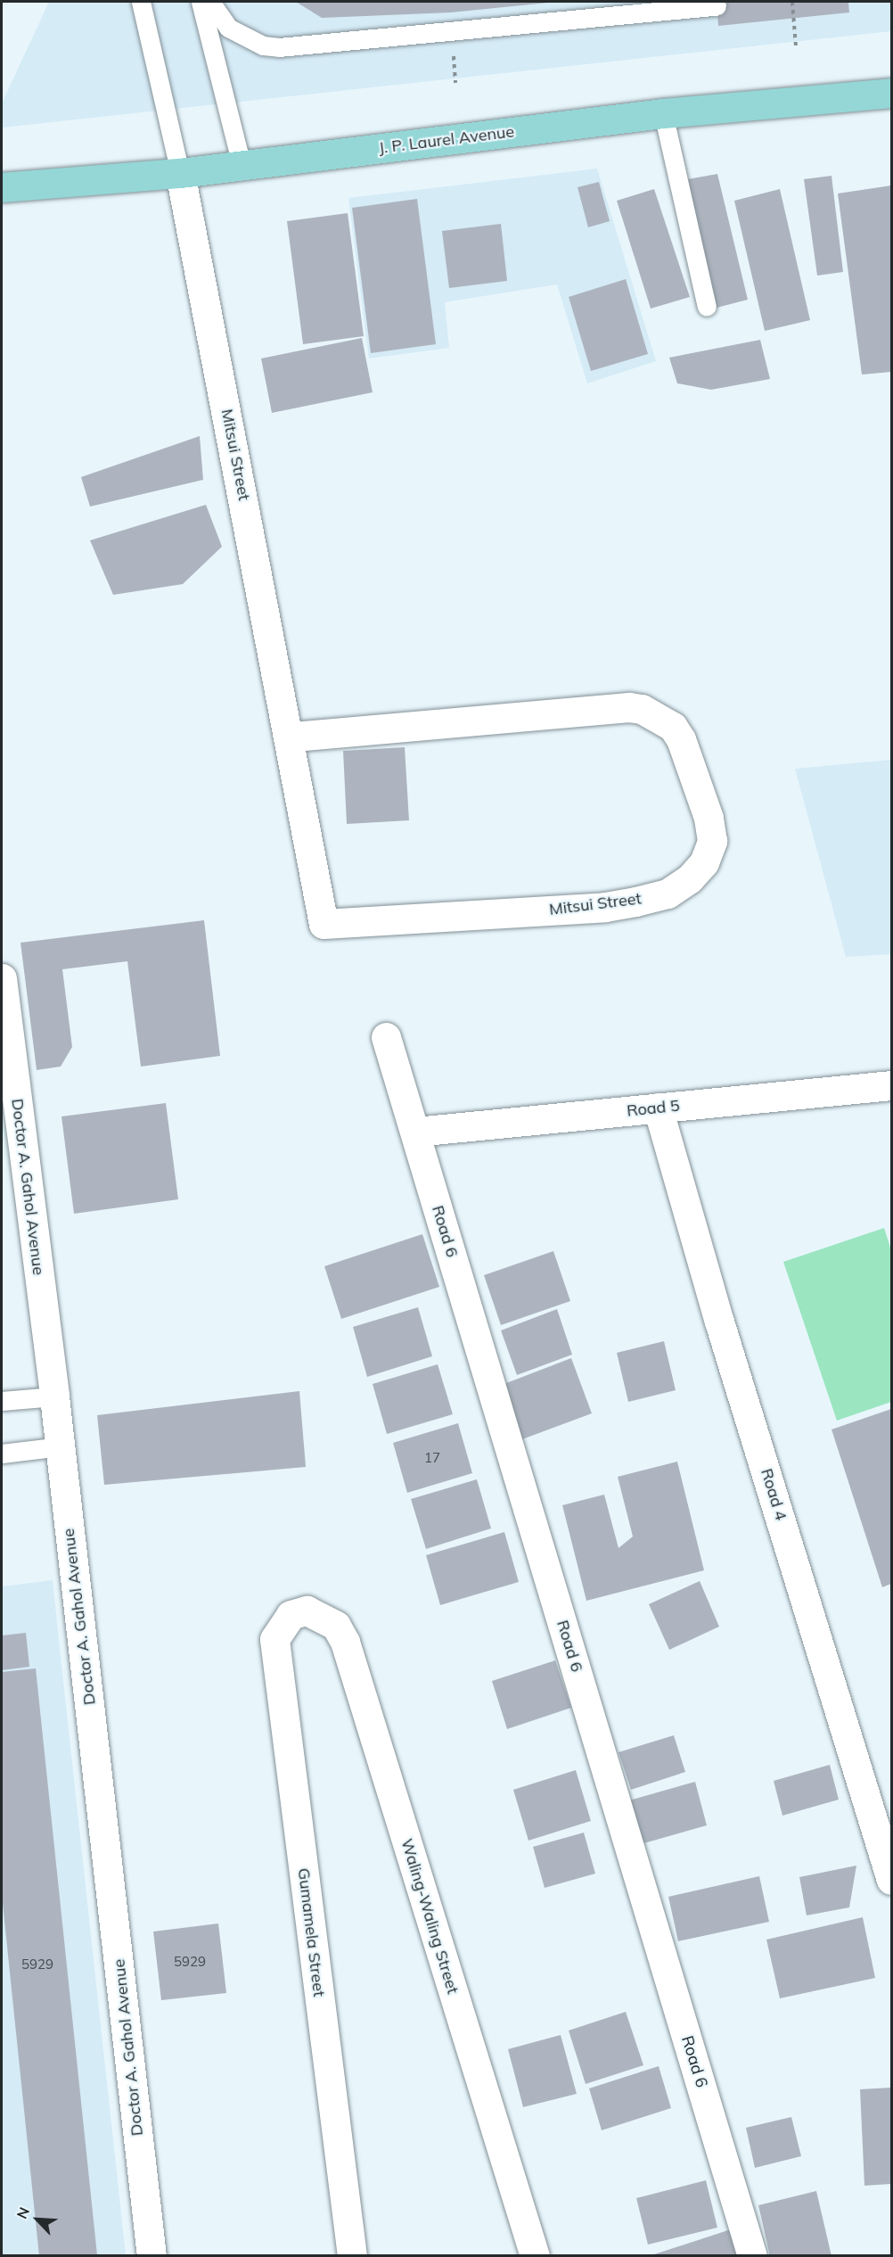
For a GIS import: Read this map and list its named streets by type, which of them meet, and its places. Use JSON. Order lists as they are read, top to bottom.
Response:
{
  "streets": {
    "main road": ["J. P. Laurel Avenue"],
    "street": [
      "Mitsui Street",
      "Road 5",
      "Doctor A. Gahol Avenue",
      "Road 6",
      "Road 4",
      "Waling-Waling Street",
      "Gumamela Street"
    ]
  },
  "crossings": [
    ["J. P. Laurel Avenue", "Mitsui Street"],
    ["Road 5", "Road 6"],
    ["Road 5", "Road 4"],
    ["Waling-Waling Street", "Gumamela Street"]
  ],
  "house_numbers": ["17", "5929", "5929"],
  "north": "top left"
}
